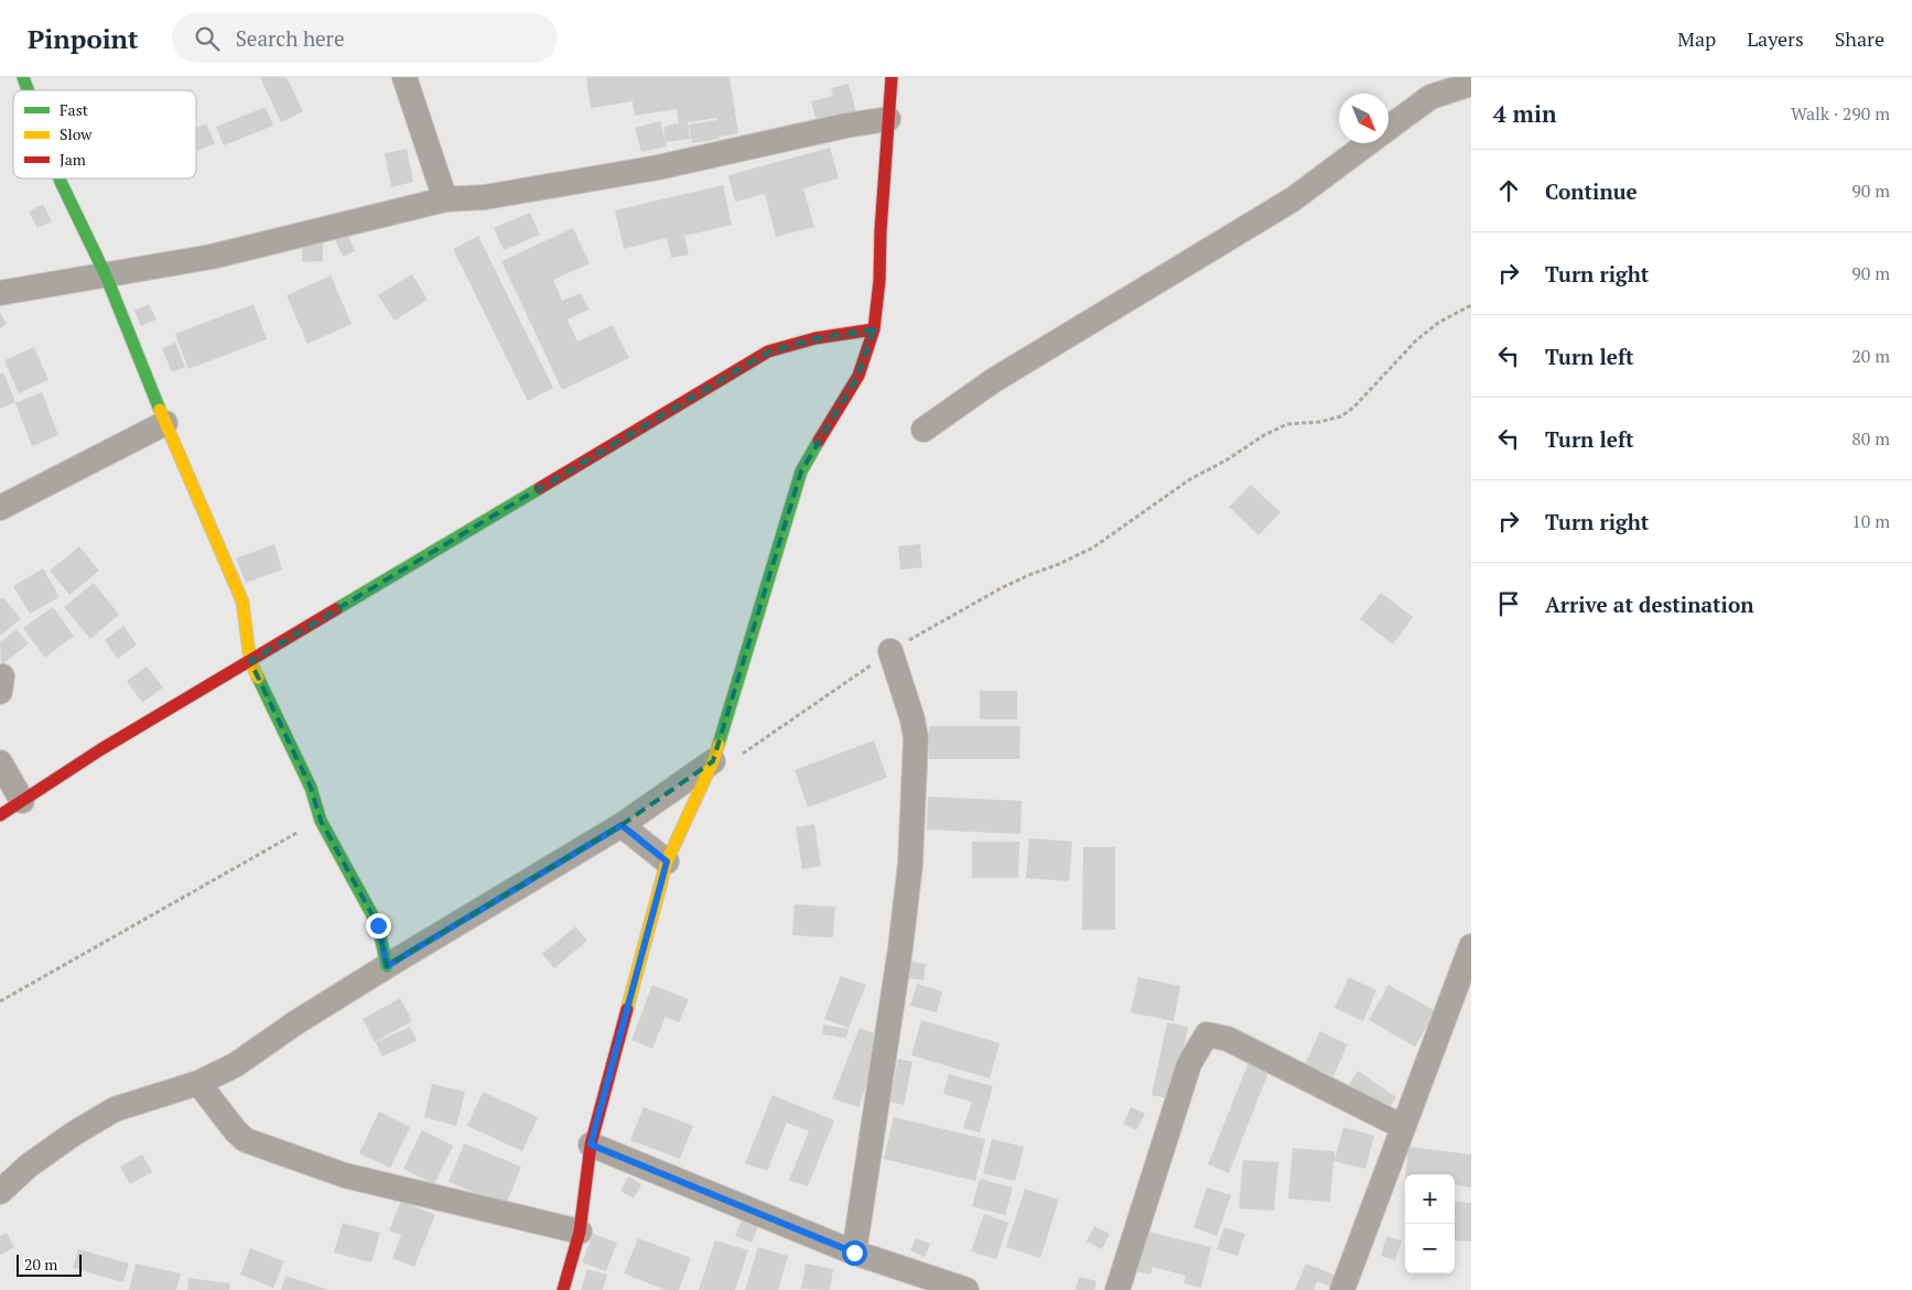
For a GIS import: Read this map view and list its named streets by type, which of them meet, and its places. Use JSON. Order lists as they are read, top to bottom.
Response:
{
  "legend": ["Fast", "Slow", "Jam"],
  "scale_bar": "20 m",
  "north": "bottom right",
  "page": {
    "header": "Pinpoint",
    "search": "Search here",
    "nav": ["Map", "Layers", "Share"],
    "heading": ["4 min", "Walk · 290 m"],
    "list": [
      ["Continue", "90 m"],
      ["Turn right", "90 m"],
      ["Turn left", "20 m"],
      ["Turn left", "80 m"],
      ["Turn right", "10 m"],
      "Arrive at destination"
    ],
    "map_buttons": ["+", "−"],
    "scale": "20 m"
  }
}
